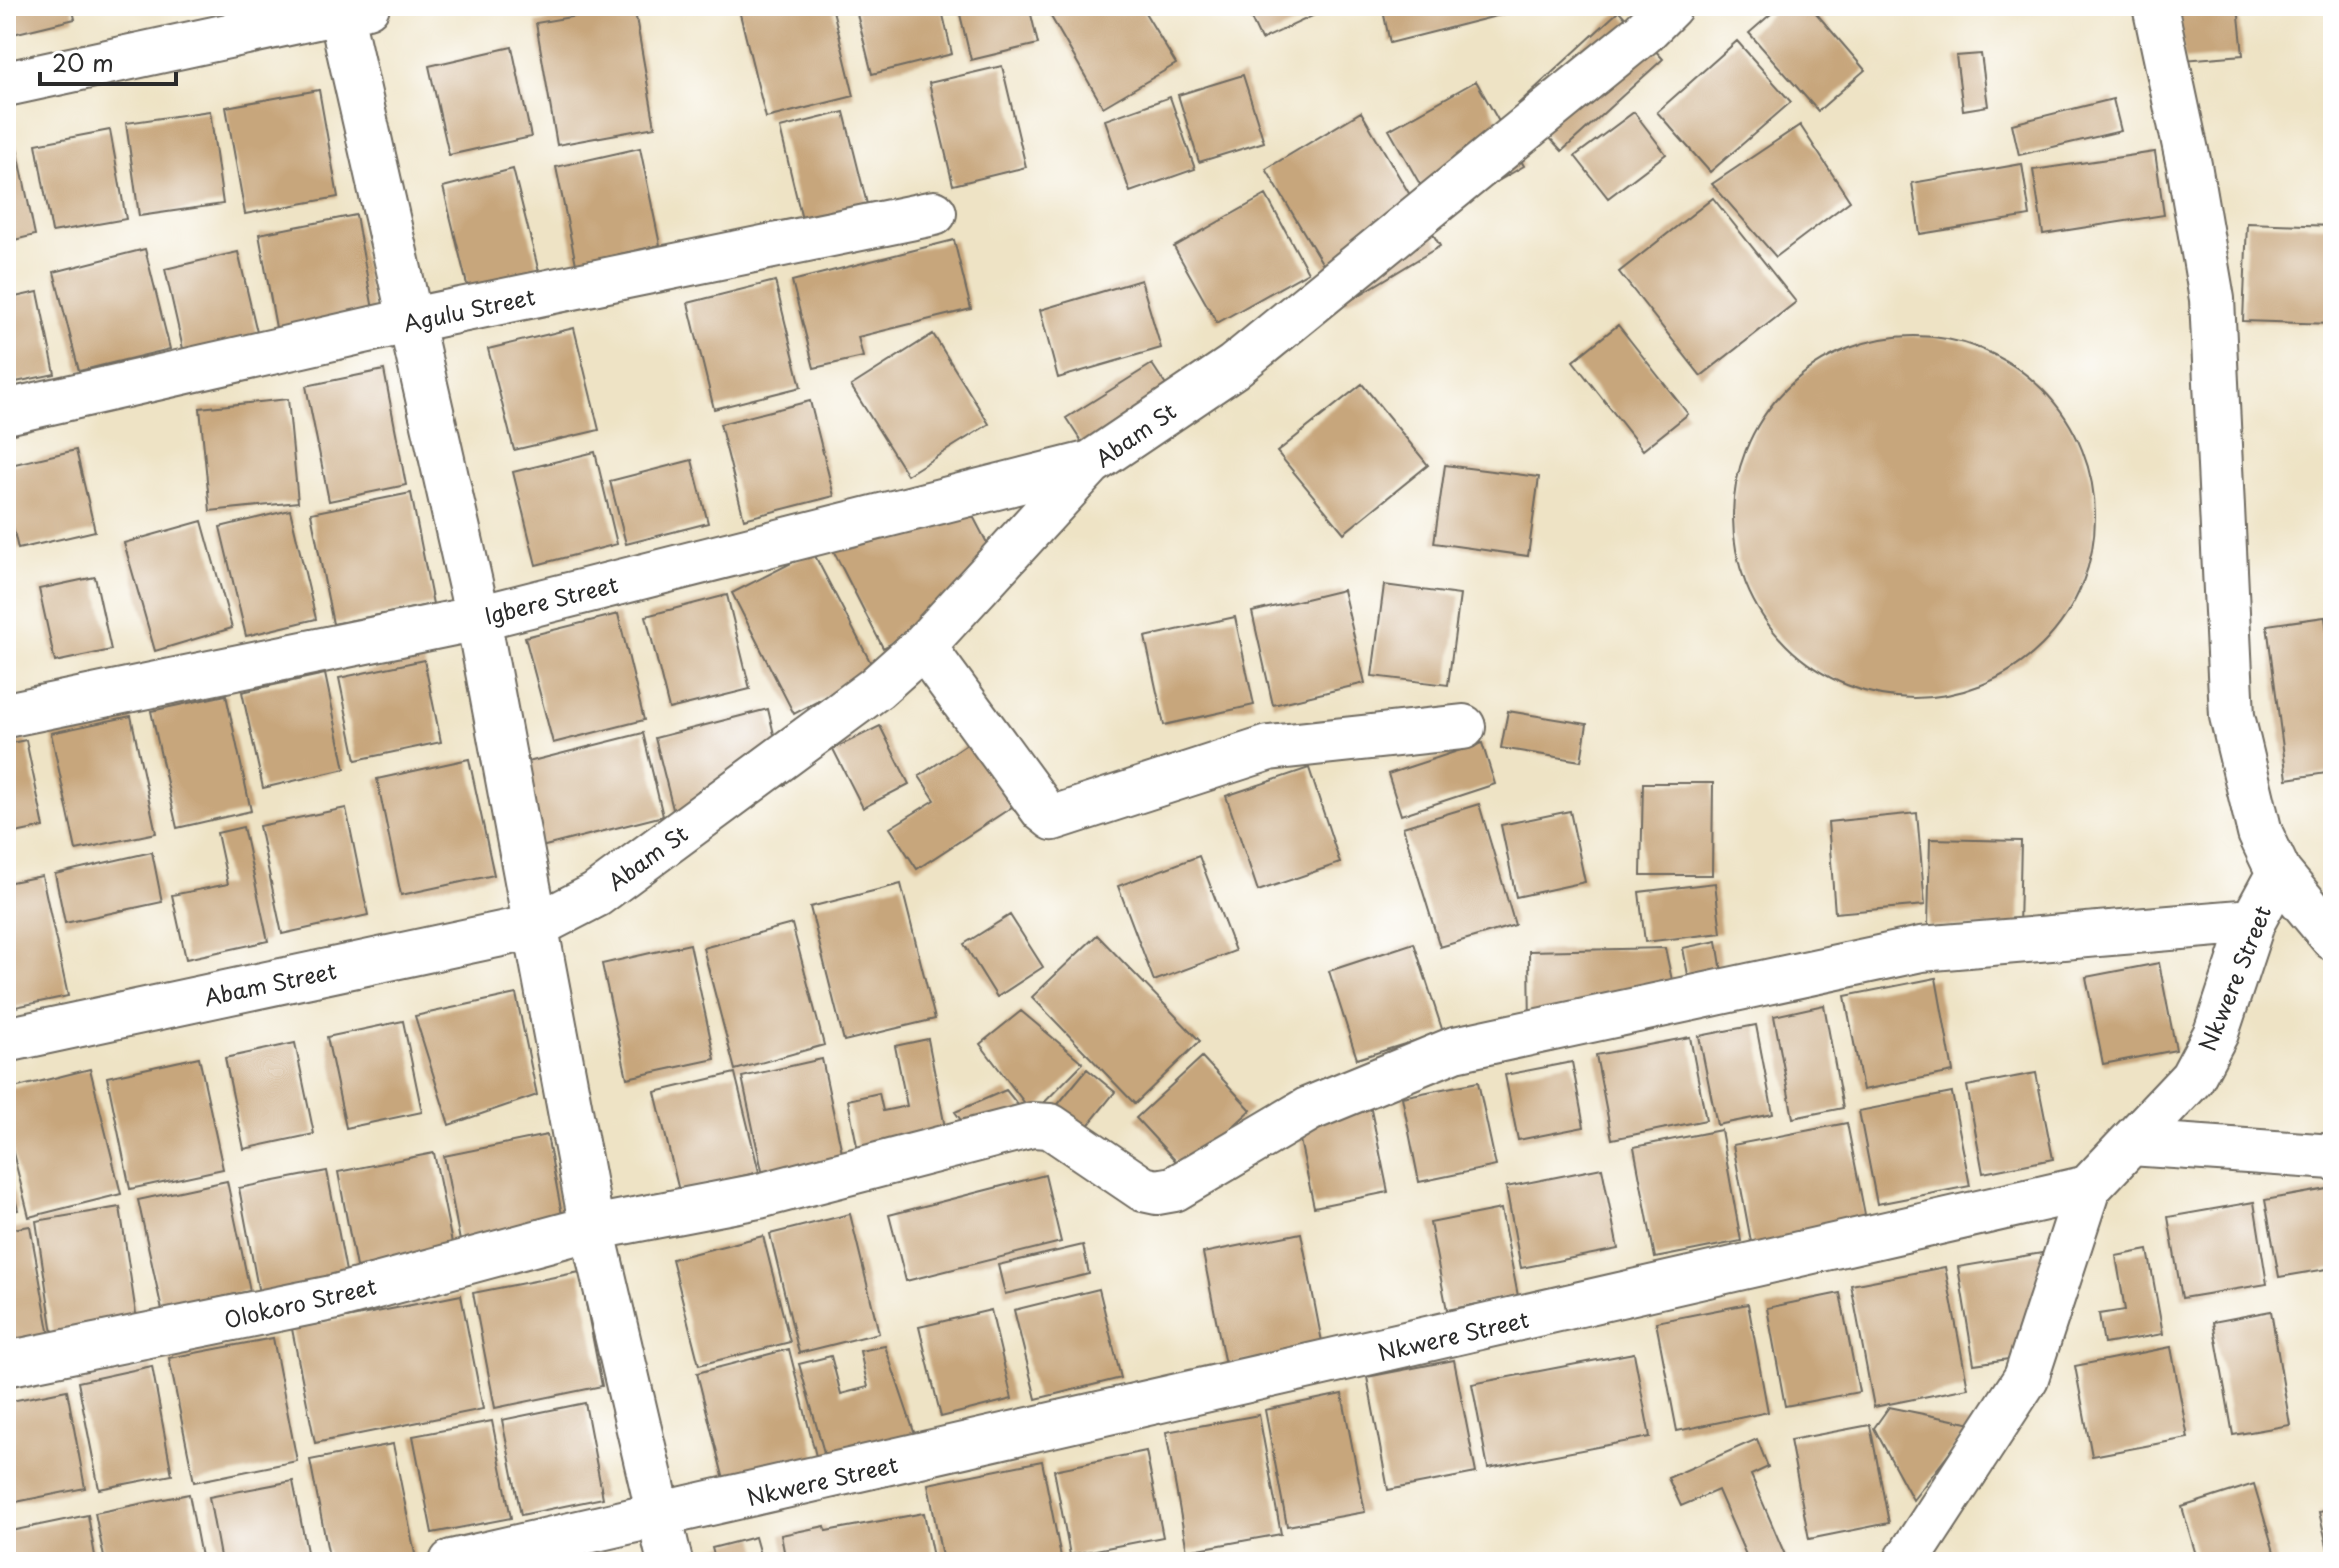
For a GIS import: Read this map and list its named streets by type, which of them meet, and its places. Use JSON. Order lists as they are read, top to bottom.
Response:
{
  "streets": {
    "street": [
      "Agulu Street",
      "Abam St",
      "Igbere Street",
      "Nkwere Street",
      "Abam Street",
      "Olokoro Street"
    ]
  },
  "crossings": [
    ["Abam St", "Igbere Street"],
    ["Abam St", "Abam Street"],
    ["Nkwere Street", "Olokoro Street"]
  ],
  "scale_bar": "20 m"
}
